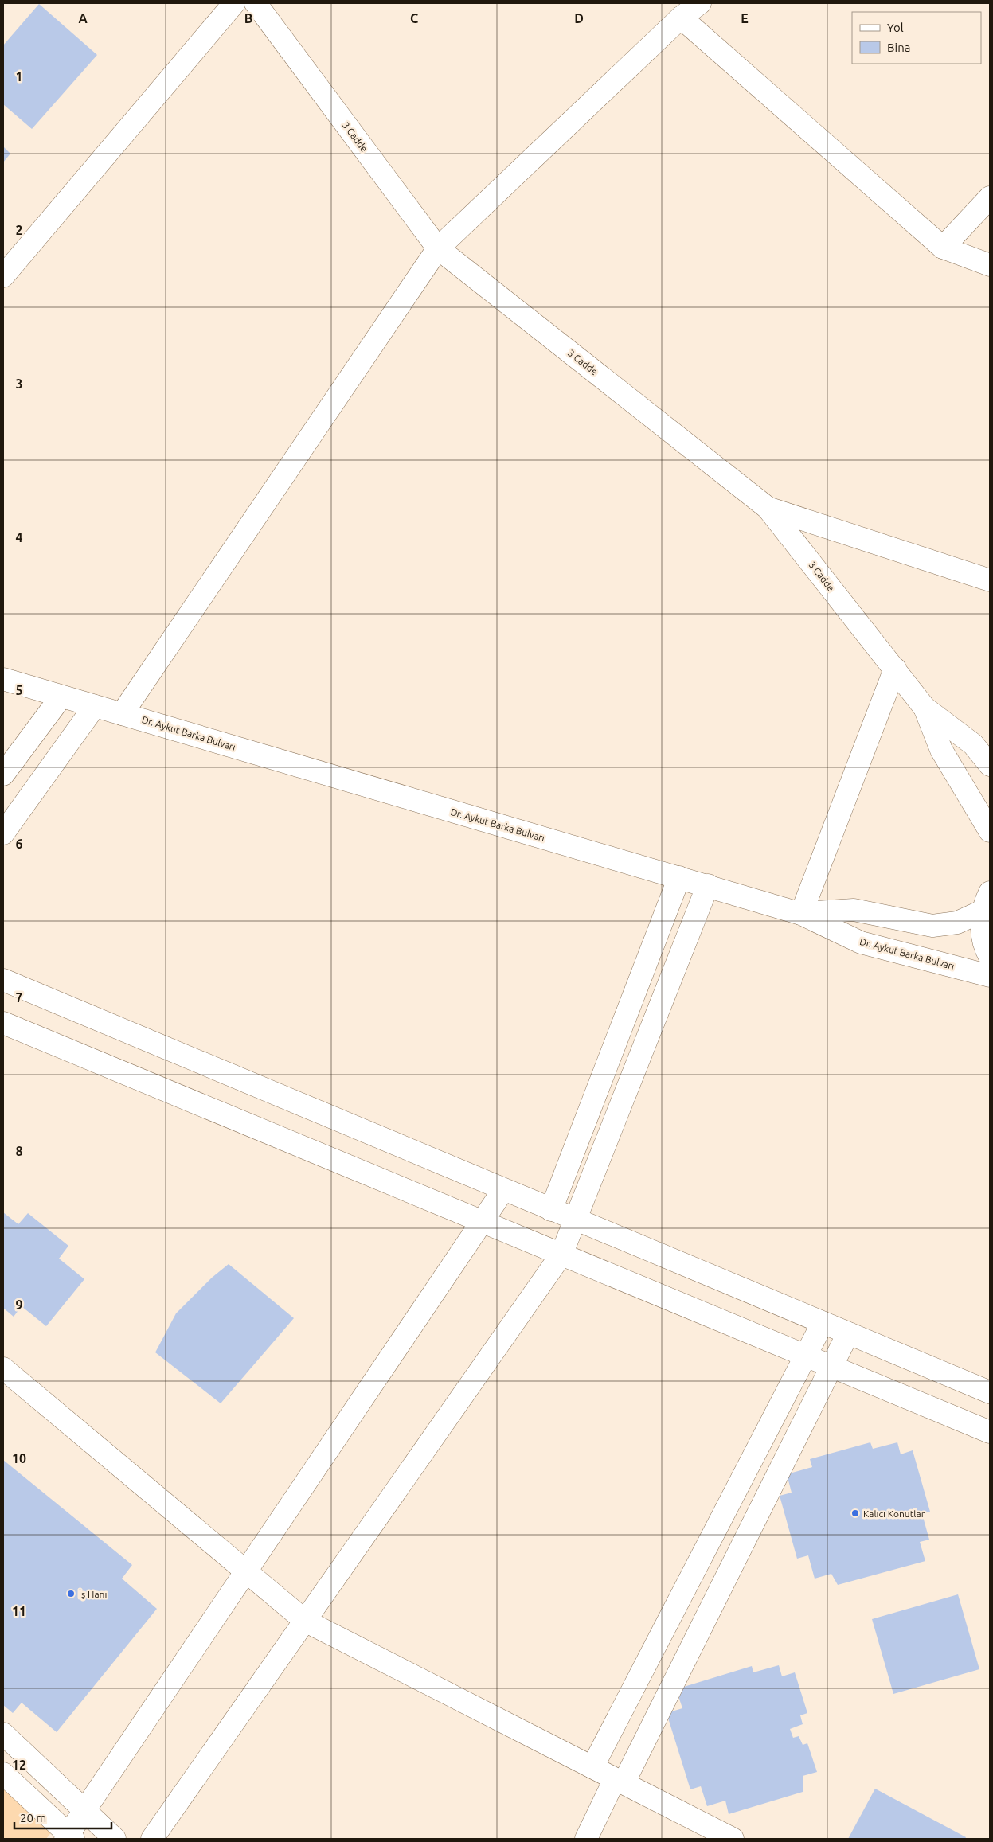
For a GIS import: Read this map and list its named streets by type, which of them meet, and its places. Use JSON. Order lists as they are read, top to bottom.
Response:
{
  "streets": {
    "street": ["3 Cadde", "Dr. Aykut Barka Bulvarı"]
  },
  "places": ["Kalıcı Konutlar", "İş Hanı"],
  "legend": ["Yol", "Bina"],
  "scale_bar": "20 m",
  "grid": {
    "columns": [
      "A",
      "B",
      "C",
      "D",
      "E"
    ],
    "rows": [
      "1",
      "2",
      "3",
      "4",
      "5",
      "6",
      "7",
      "8",
      "9",
      "10",
      "11",
      "12"
    ]
  }
}
